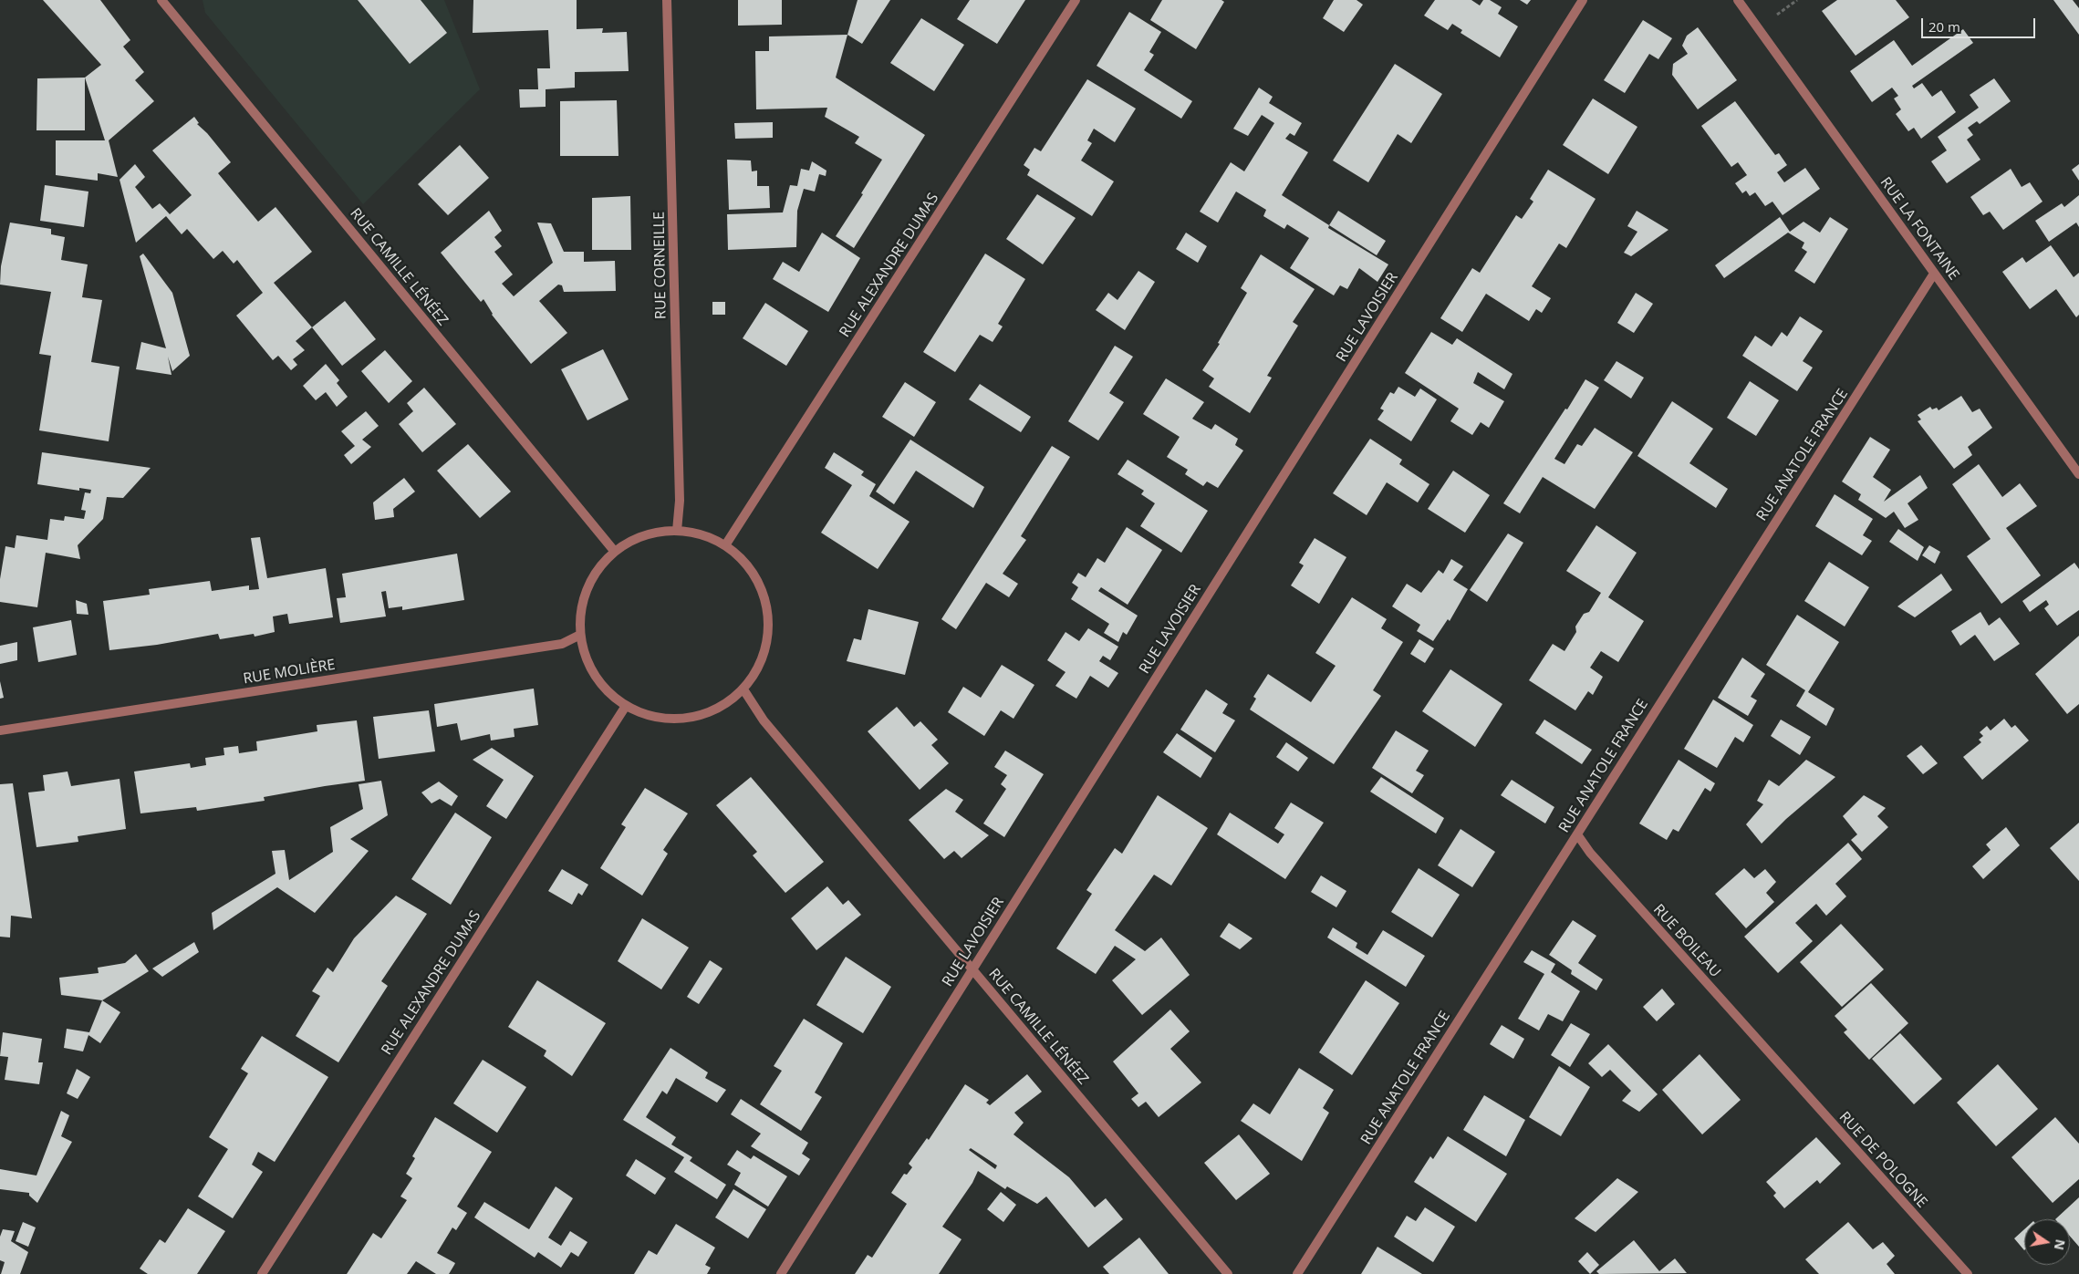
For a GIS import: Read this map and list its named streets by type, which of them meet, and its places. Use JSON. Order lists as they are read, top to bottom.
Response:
{
  "streets": {
    "street": [
      "RUE LA FONTAINE",
      "RUE CORNEILLE",
      "RUE ALEXANDRE DUMAS",
      "RUE CAMILLE LÉNÉEZ",
      "RUE LAVOISIER",
      "RUE ANATOLE FRANCE",
      "RUE MOLIÈRE",
      "RUE BOILEAU",
      "RUE DE POLOGNE"
    ]
  },
  "crossings": [
    ["RUE LA FONTAINE", "RUE ANATOLE FRANCE"],
    ["RUE CAMILLE LÉNÉEZ", "RUE LAVOISIER"],
    ["RUE ANATOLE FRANCE", "RUE BOILEAU"],
    ["RUE BOILEAU", "RUE DE POLOGNE"]
  ],
  "scale_bar": "20 m",
  "north": "right"
}
